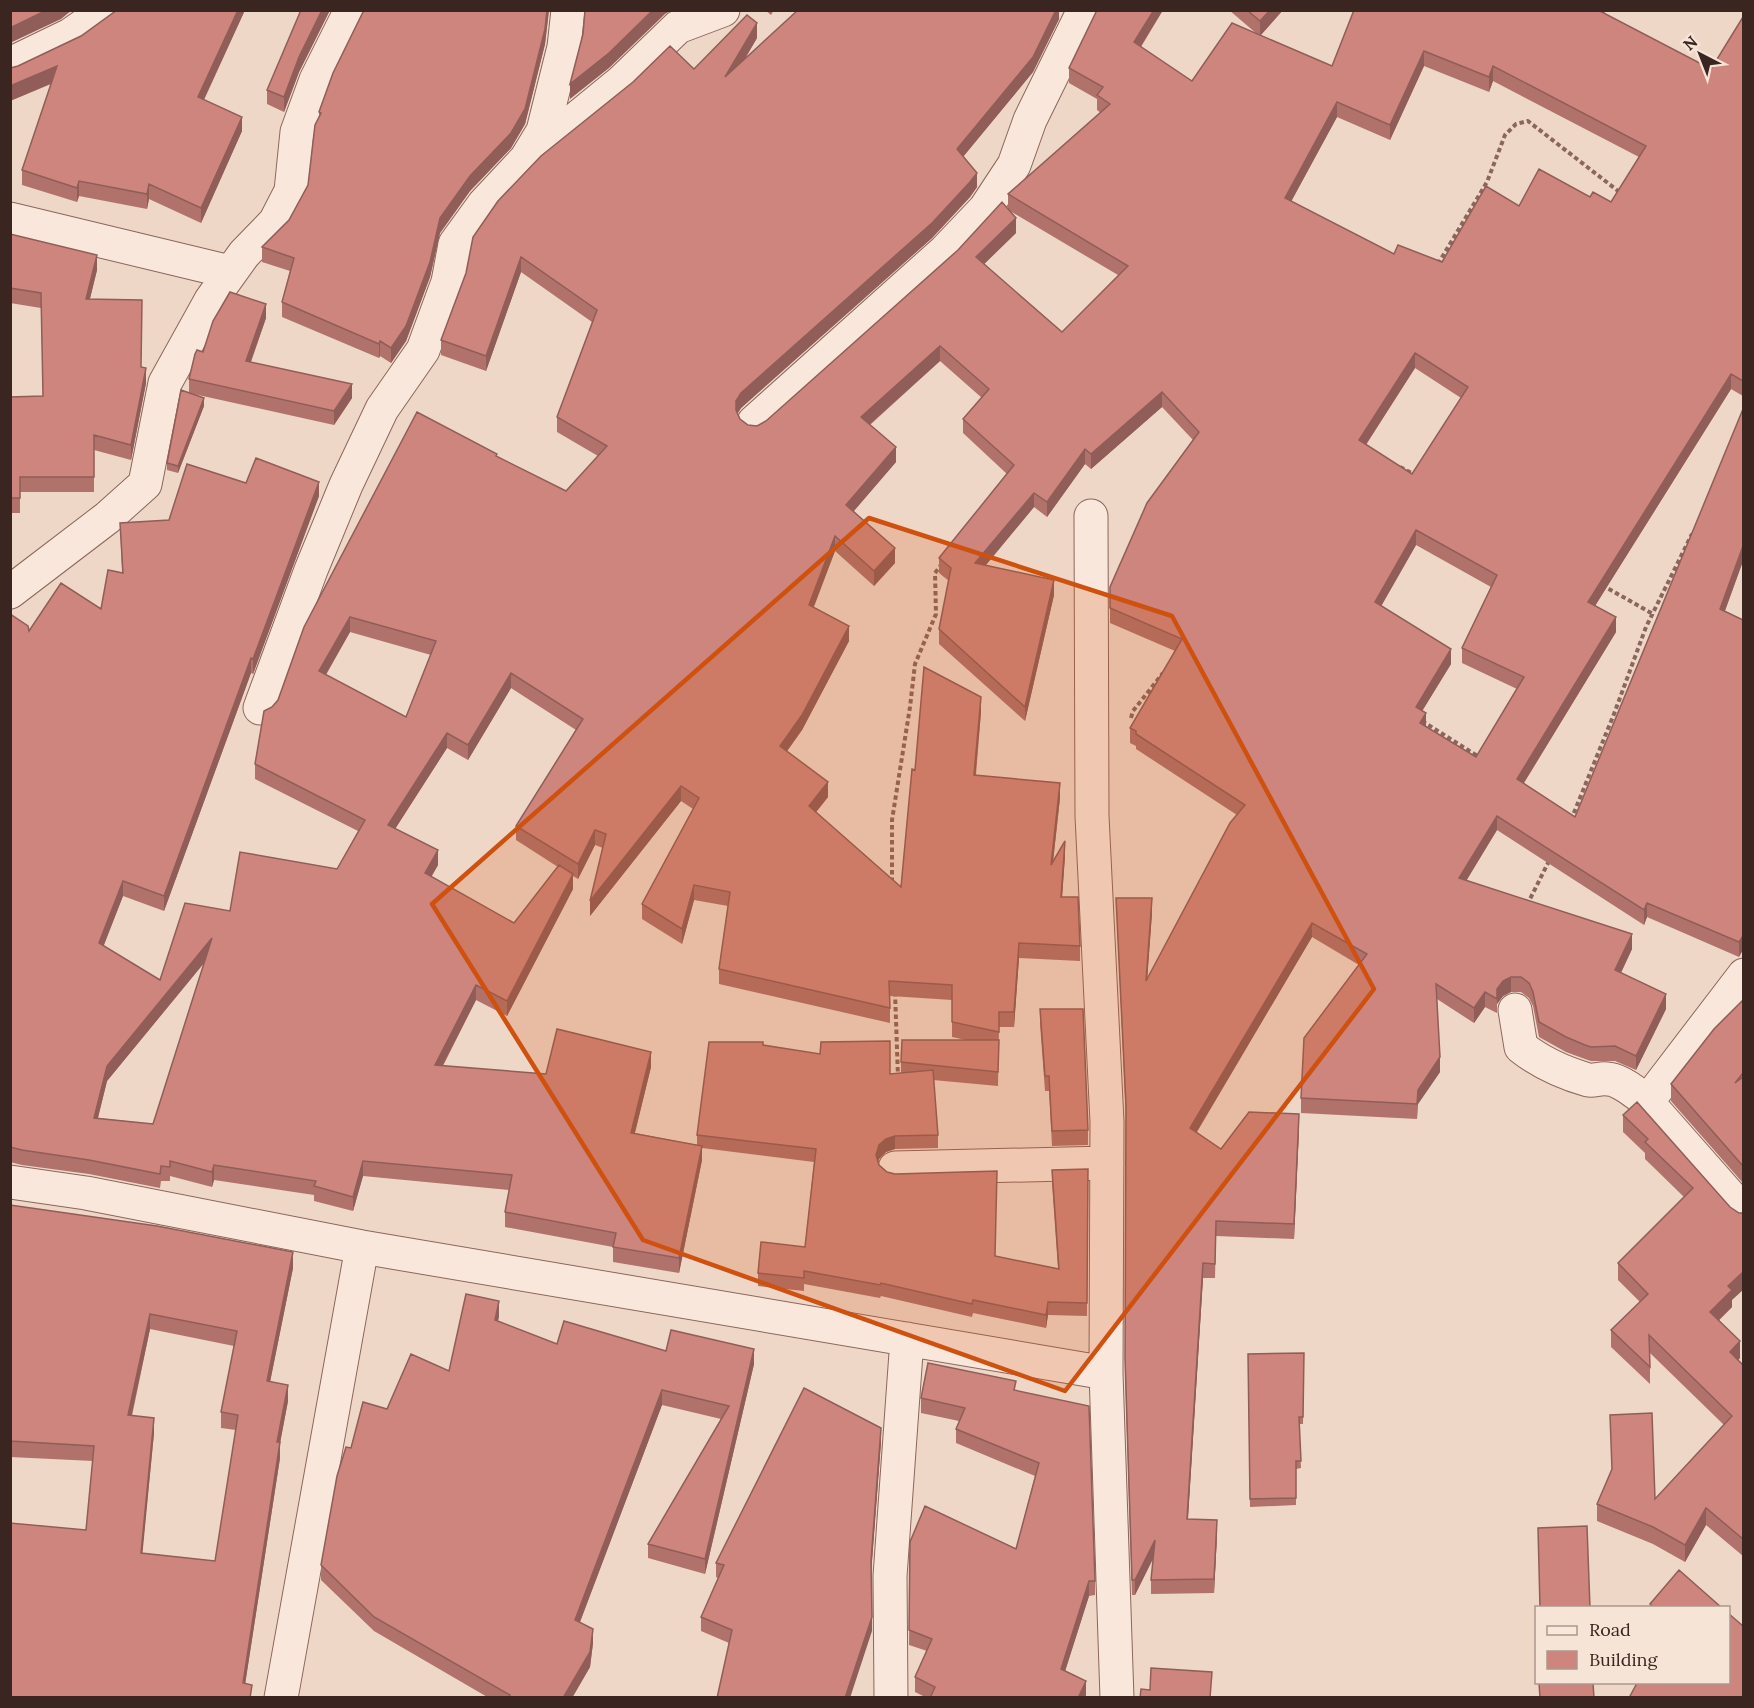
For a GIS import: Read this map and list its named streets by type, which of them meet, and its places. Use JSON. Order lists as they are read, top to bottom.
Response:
{
  "legend": ["Road", "Building"],
  "north": "top left"
}
